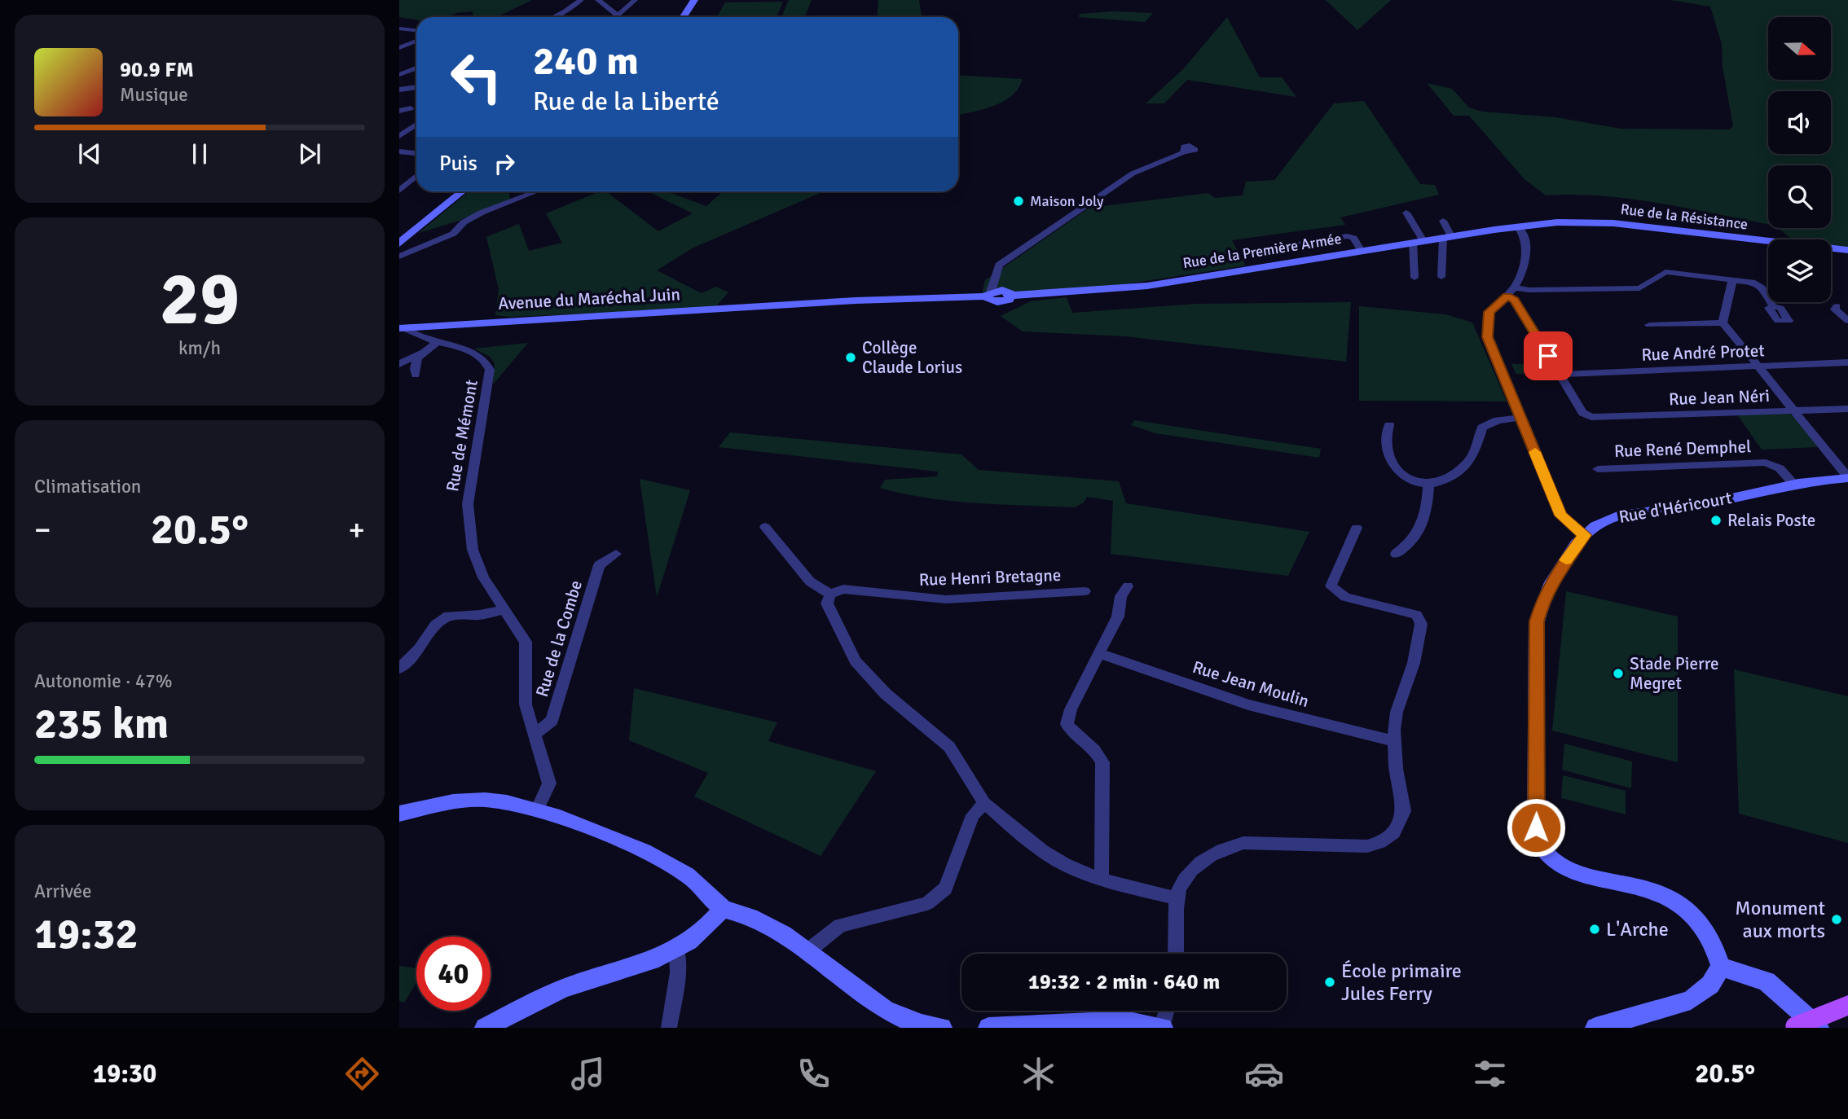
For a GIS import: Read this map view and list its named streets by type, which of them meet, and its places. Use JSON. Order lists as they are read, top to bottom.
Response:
{
  "streets": {
    "street": [
      "Rue de la Résistance",
      "Rue de la Première Armée",
      "Avenue du Maréchal Juin",
      "Rue André Protet",
      "Rue Jean Néri",
      "Rue de Mémont",
      "Rue René Demphel",
      "Rue d'Héricourt",
      "Rue Henri Bretagne",
      "Rue de la Combe",
      "Rue Jean Moulin"
    ]
  },
  "crossings": [
    ["Rue de la Résistance", "Rue de la Première Armée"],
    ["Rue de la Première Armée", "Avenue du Maréchal Juin"],
    ["Rue André Protet", "Rue Jean Néri"],
    ["Rue de Mémont", "Rue de la Combe"],
    ["Rue René Demphel", "Rue d'Héricourt"]
  ],
  "places": [
    "Maison Joly",
    "Collège Claude Lorius",
    "Relais Poste",
    "Stade Pierre Megret",
    "Monument aux morts",
    "L'Arche",
    "École primaire Jules Ferry"
  ],
  "north": "right",
  "page": {
    "turn": ["240 m", "Rue de la Liberté"],
    "song": ["90.9 FM", "Musique"],
    "then": "Puis",
    "tile": [
      ["29", "km/h"],
      "Climatisation",
      ["Autonomie · 47%", "235 km"],
      ["Arrivée", "19:32"]
    ],
    "heat": ["−", "20.5°", "+"],
    "limit": "40",
    "trip": "19:32 · 2 min · 640 m",
    "tabs": ["19:30", "20.5°"]
  }
}
